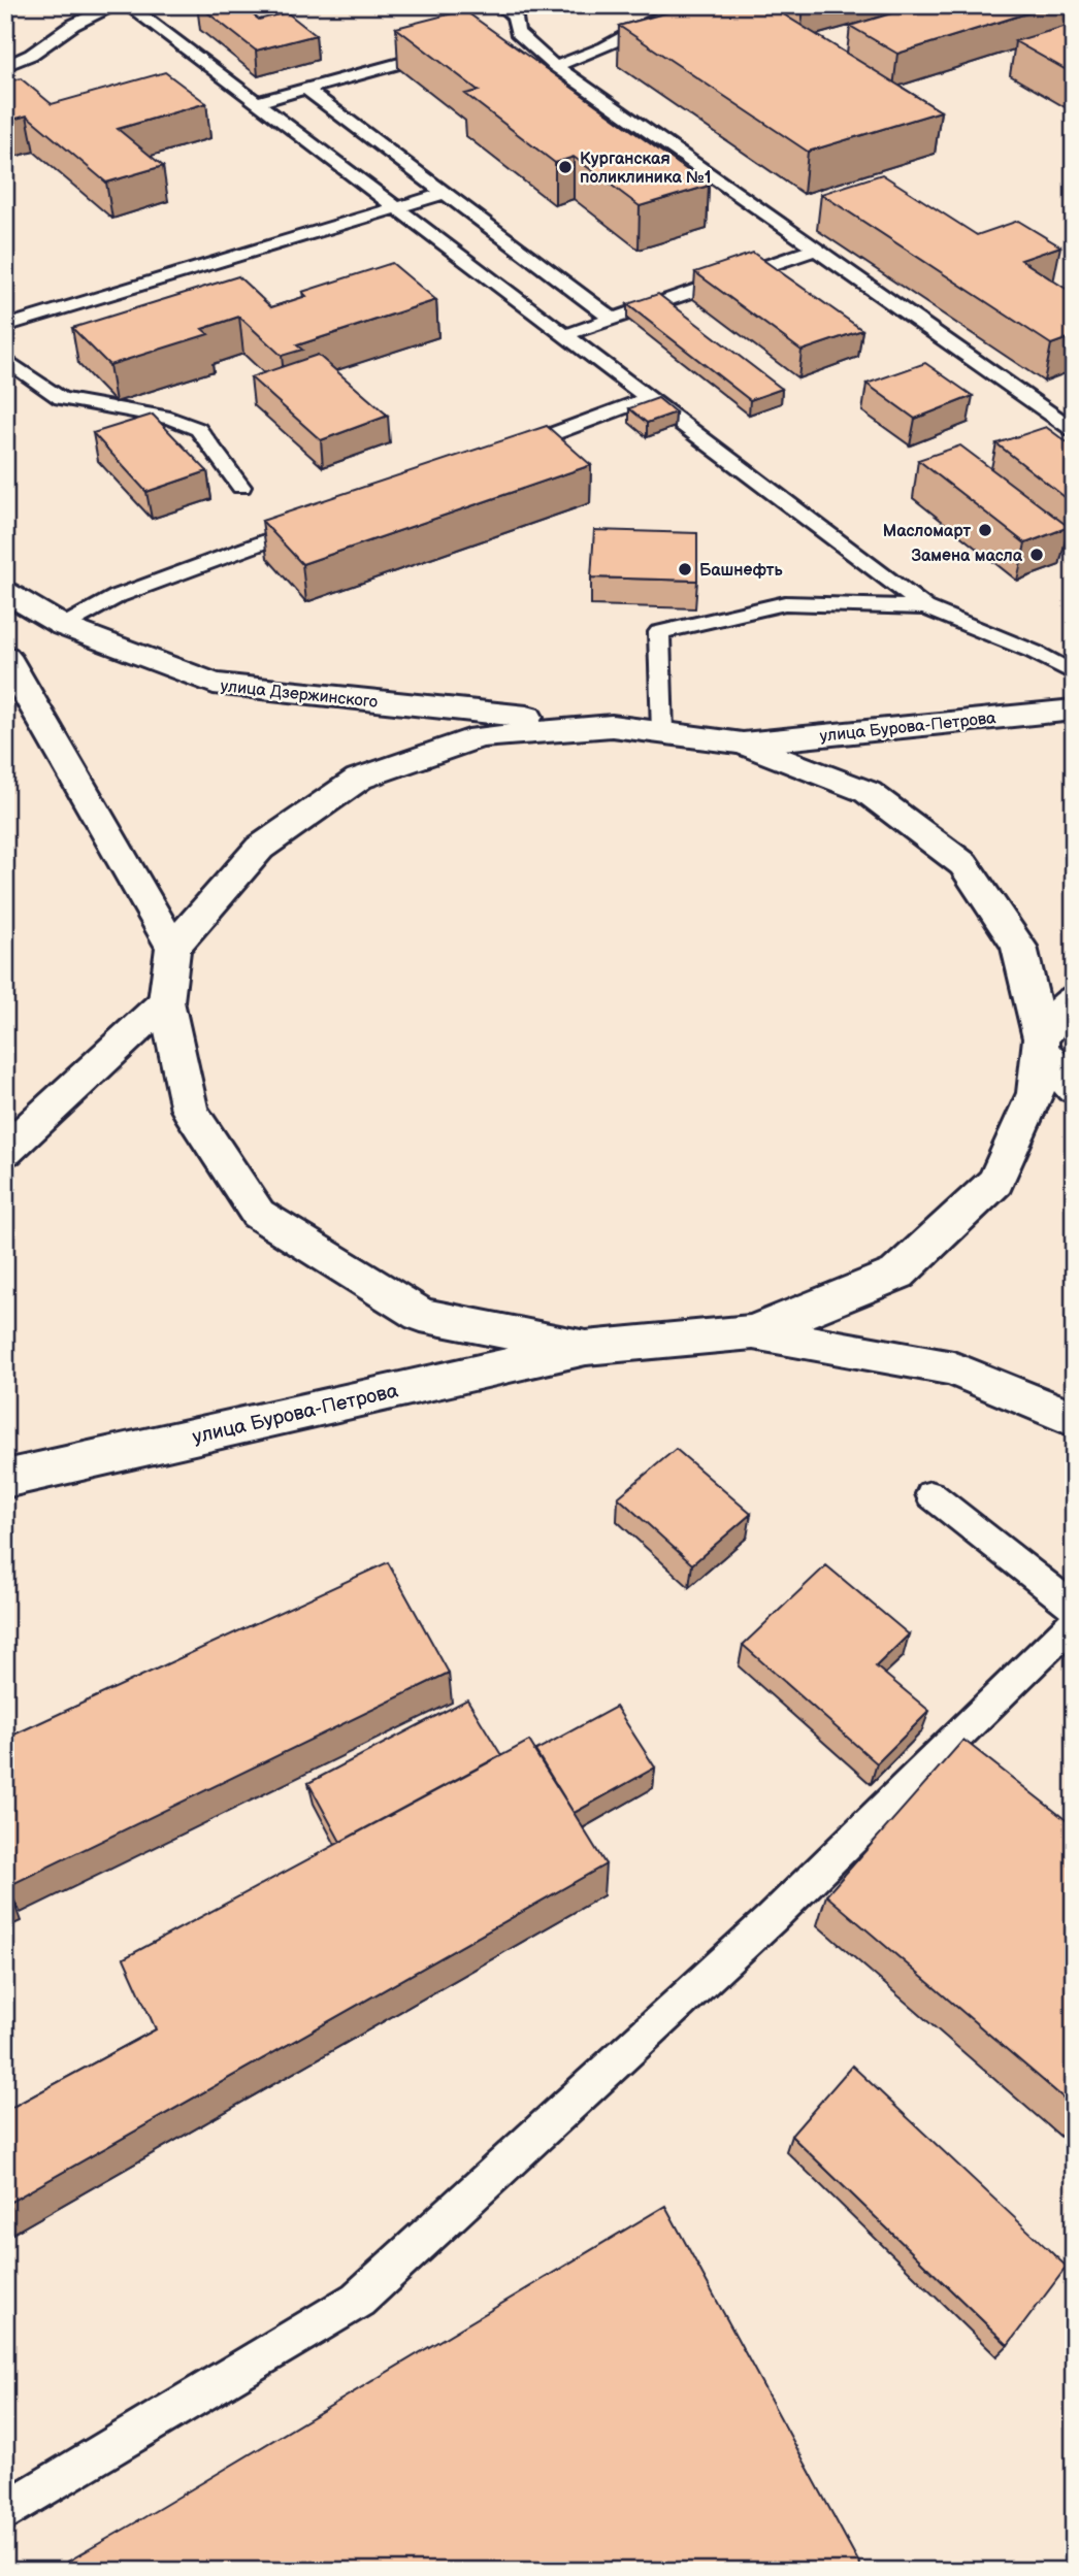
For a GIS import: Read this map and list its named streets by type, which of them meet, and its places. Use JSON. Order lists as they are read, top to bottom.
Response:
{
  "streets": {
    "main road": ["улица Дзержинского", "улица Бурова-Петрова"]
  },
  "places": [
    "Курганская поликлиника №1",
    "Масломарт",
    "Замена масла",
    "Башнефть"
  ]
}
